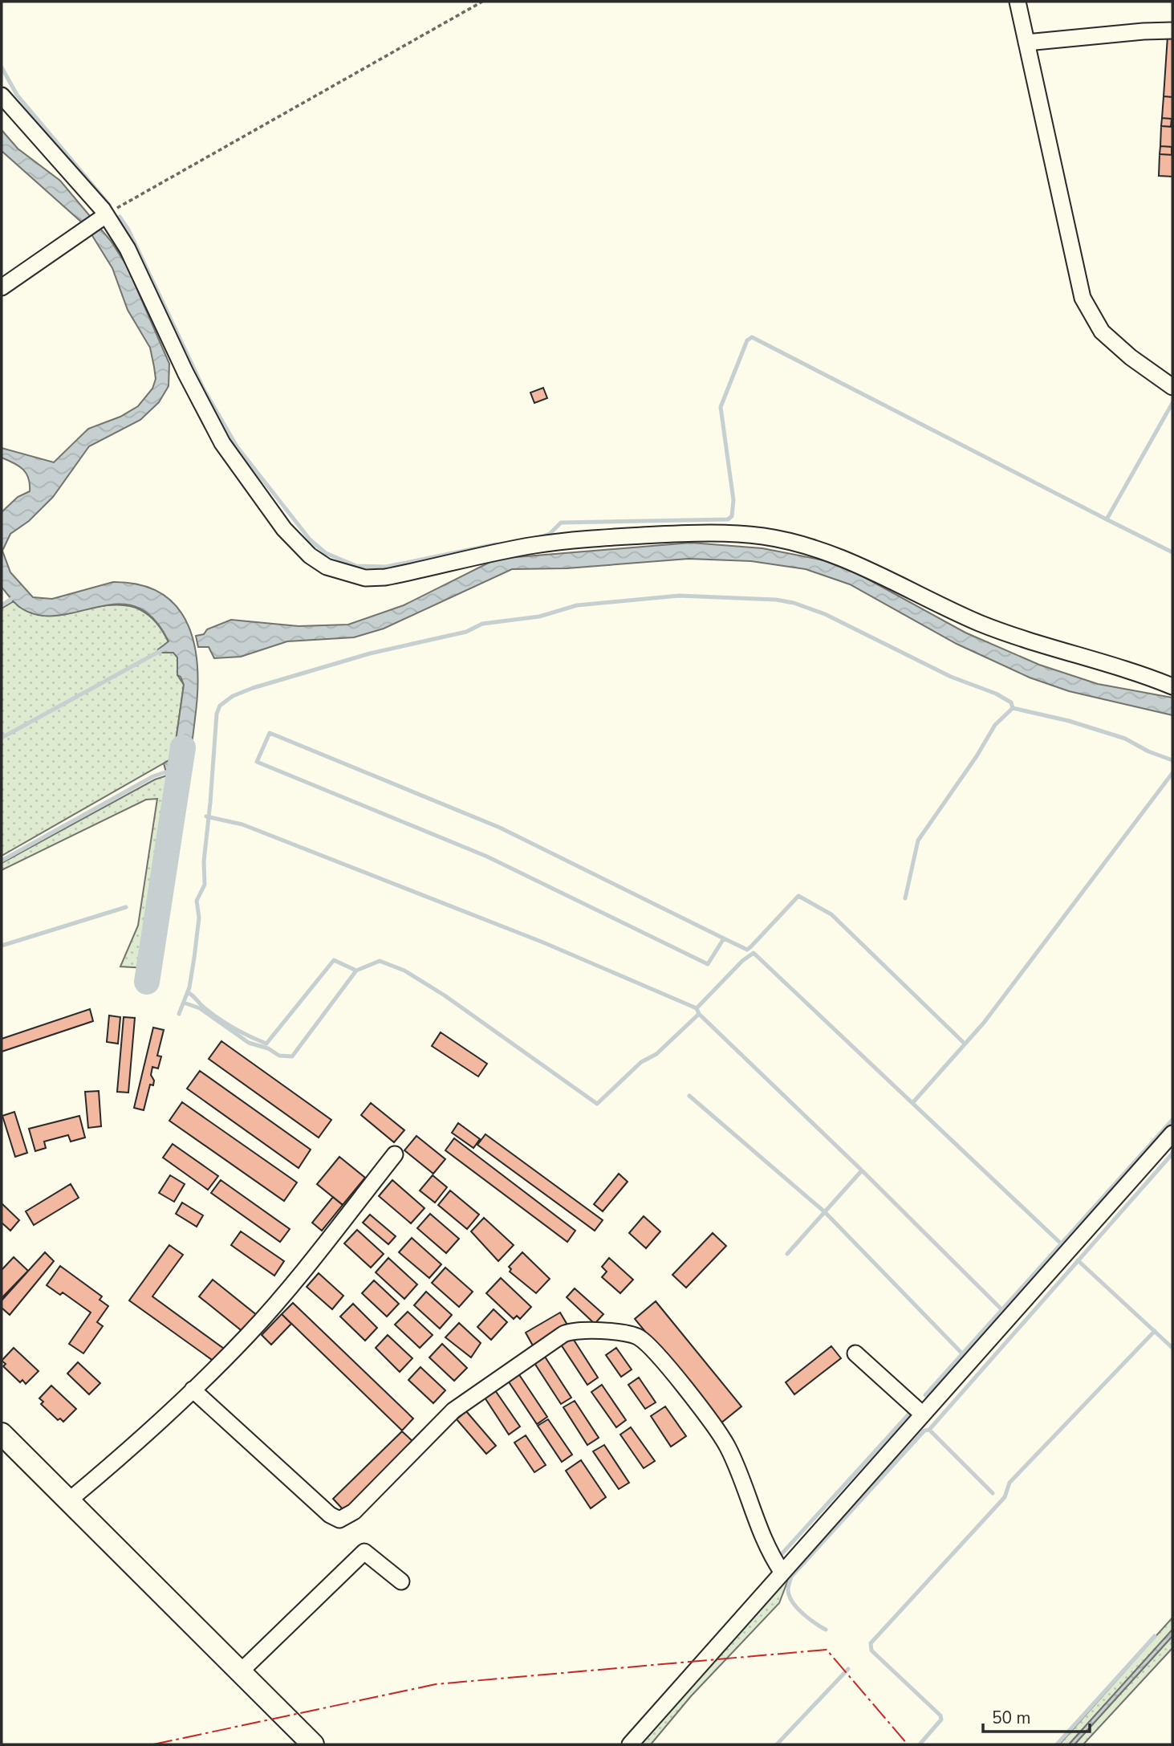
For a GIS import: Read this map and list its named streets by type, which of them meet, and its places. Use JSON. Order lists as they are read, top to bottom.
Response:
{
  "scale_bar": "50 m"
}
